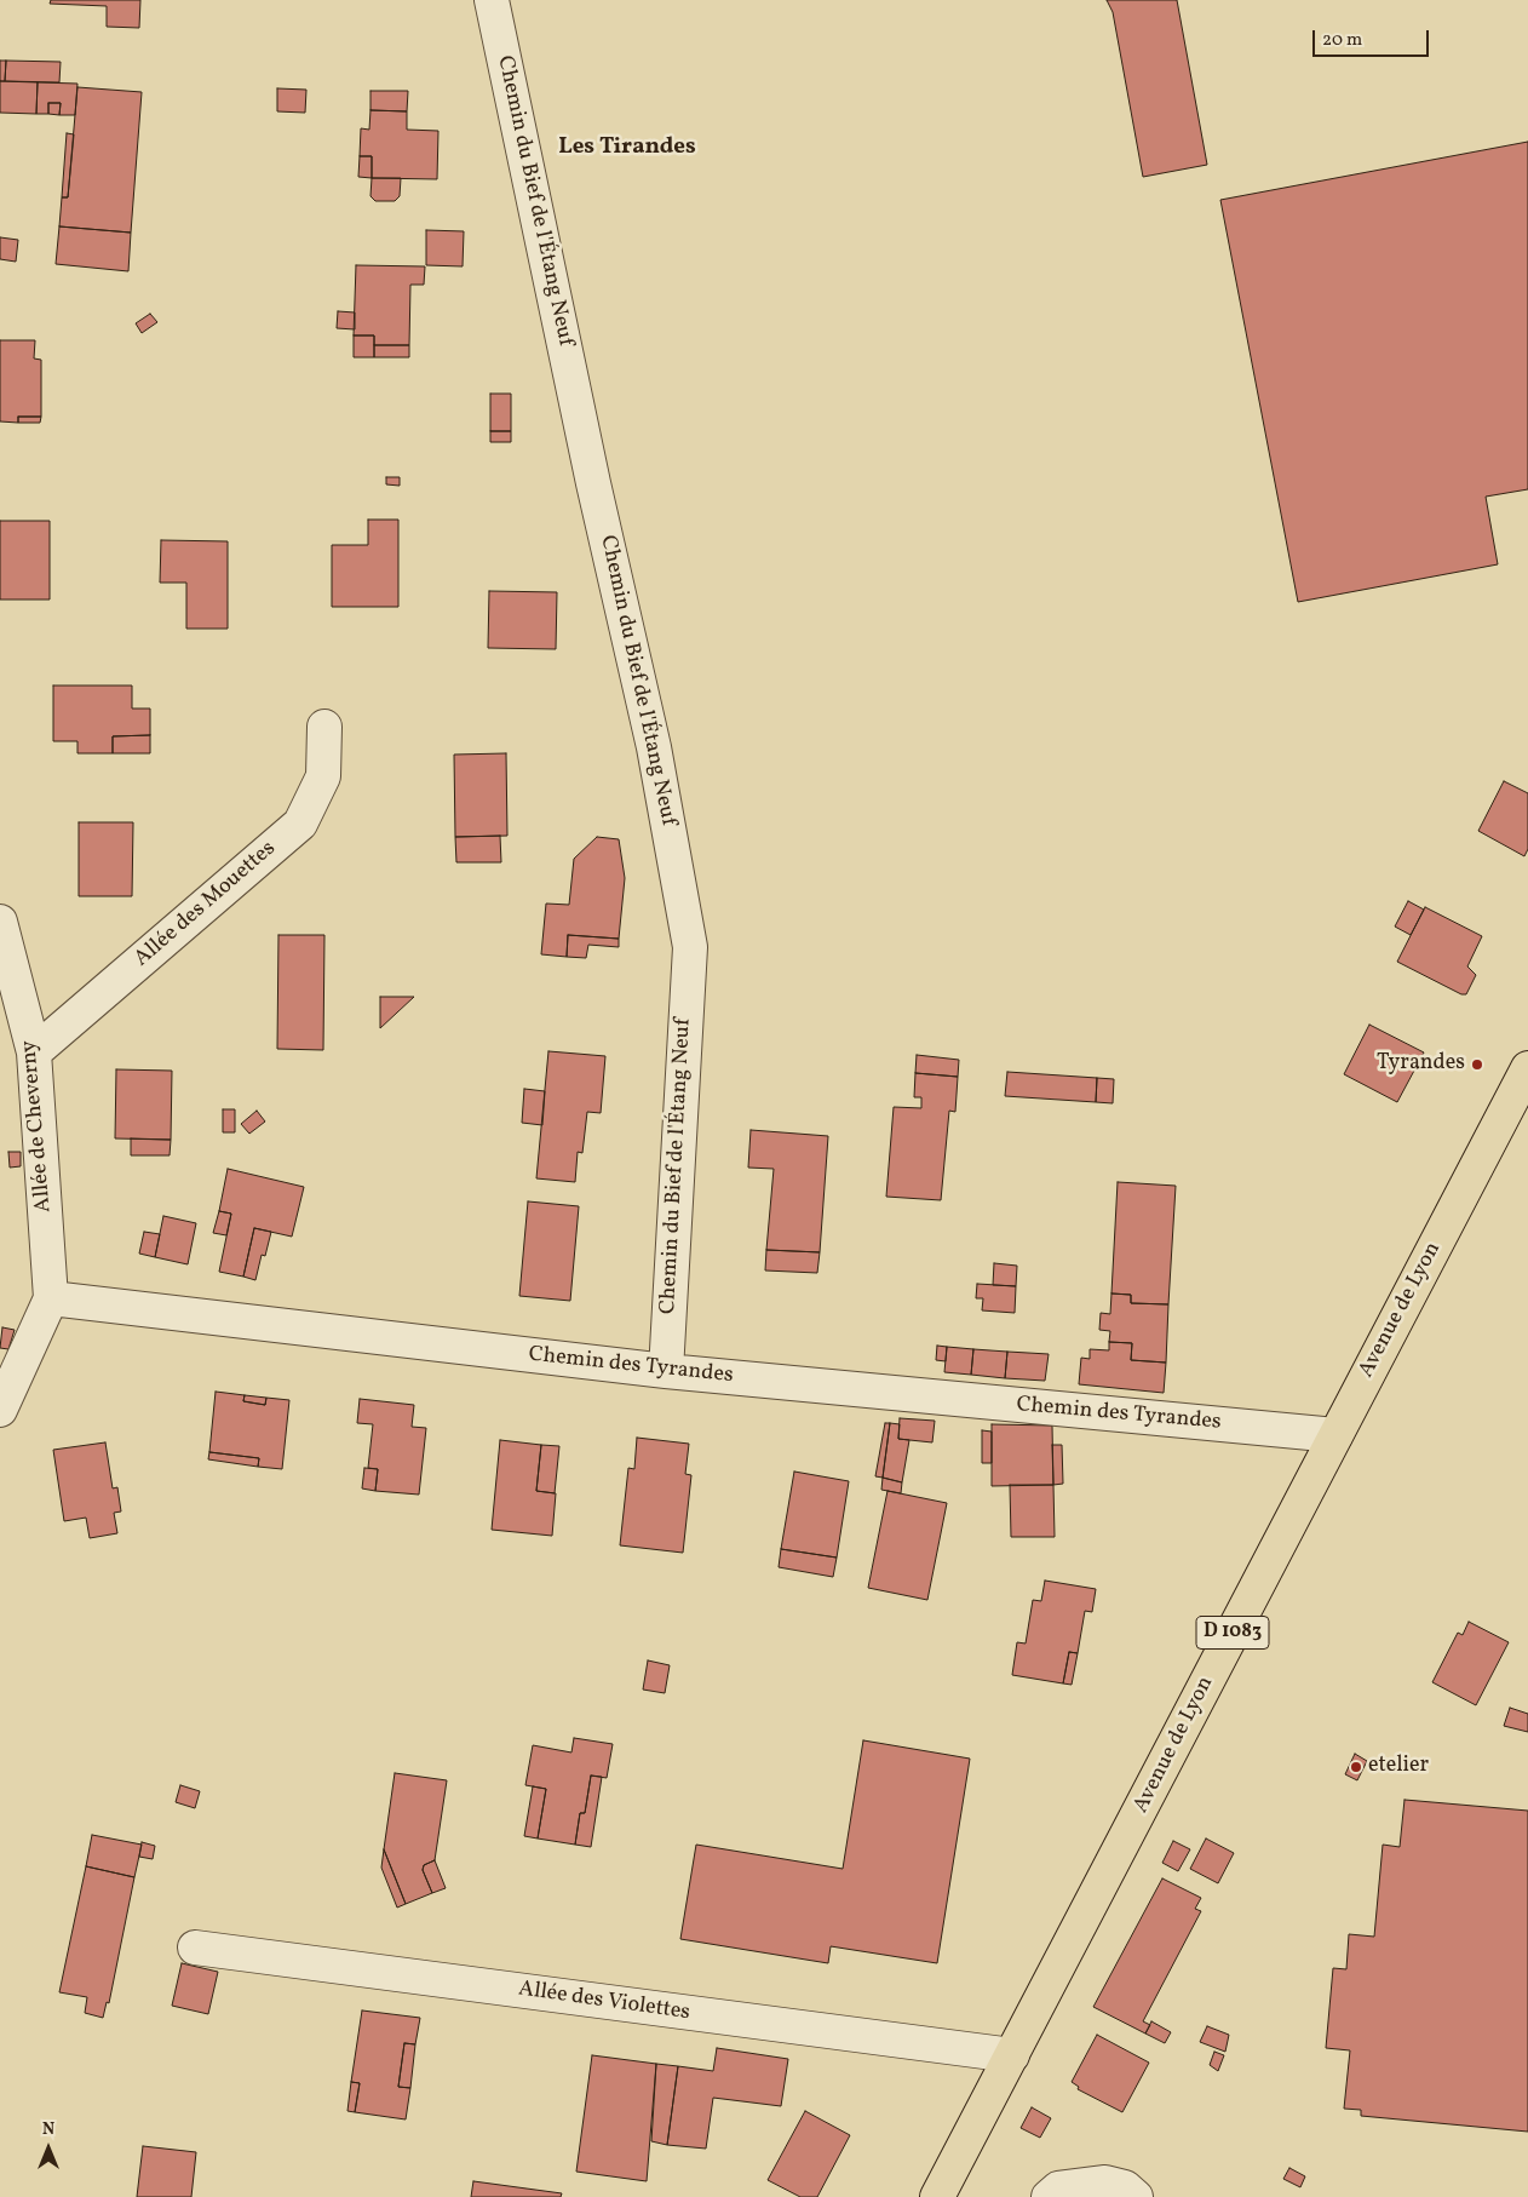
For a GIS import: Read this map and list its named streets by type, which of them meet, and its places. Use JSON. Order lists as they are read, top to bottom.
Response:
{
  "streets": {
    "main road": ["Avenue de Lyon", "D 1083"],
    "street": [
      "Chemin du Bief de l'Étang Neuf",
      "Allée des Mouettes",
      "Allée de Cheverny",
      "Chemin des Tyrandes",
      "Allée des Violettes"
    ]
  },
  "crossings": [
    ["Chemin du Bief de l'Étang Neuf", "Chemin des Tyrandes"],
    ["Allée des Mouettes", "Allée de Cheverny"],
    ["Allée de Cheverny", "Chemin des Tyrandes"],
    ["Avenue de Lyon", "Chemin des Tyrandes"],
    ["Avenue de Lyon", "Allée des Violettes"]
  ],
  "districts": ["Les Tirandes"],
  "places": ["Tyrandes", "etelier"],
  "scale_bar": "20 m",
  "north": "top"
}
